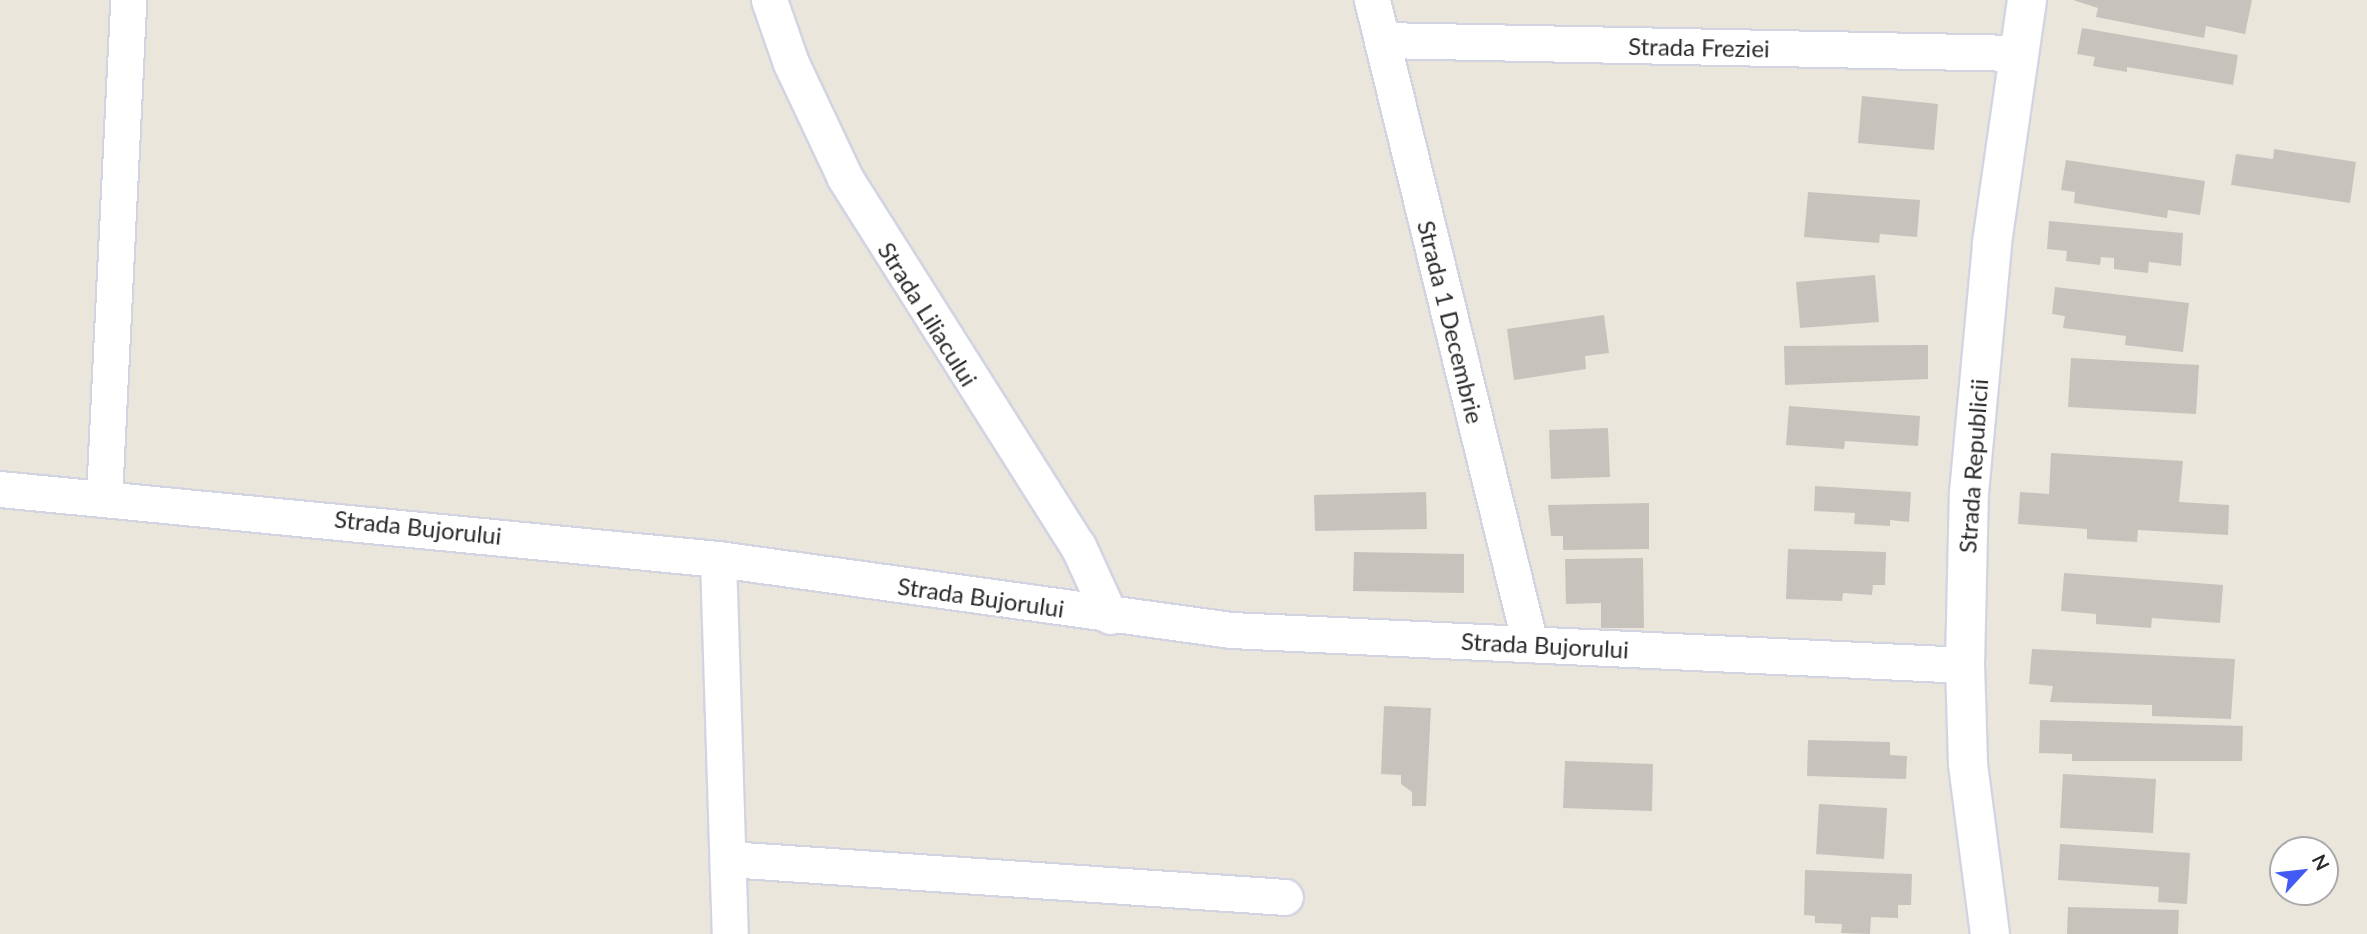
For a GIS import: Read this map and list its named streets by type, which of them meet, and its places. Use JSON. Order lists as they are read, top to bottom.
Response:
{
  "streets": {
    "main road": ["Strada Republicii"],
    "street": [
      "Strada Freziei",
      "Strada Liliacului",
      "Strada 1 Decembrie",
      "Strada Bujorului"
    ]
  },
  "crossings": [
    ["Strada Freziei", "Strada 1 Decembrie"],
    ["Strada Freziei", "Strada Republicii"],
    ["Strada Liliacului", "Strada Bujorului"],
    ["Strada 1 Decembrie", "Strada Bujorului"],
    ["Strada Republicii", "Strada Bujorului"]
  ],
  "north": "top right"
}
